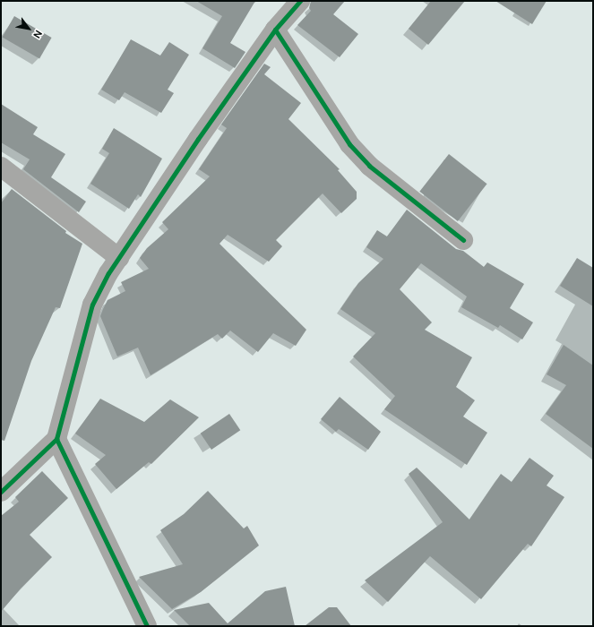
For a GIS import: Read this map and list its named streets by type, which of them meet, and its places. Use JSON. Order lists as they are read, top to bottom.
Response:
{
  "north": "bottom right"
}
